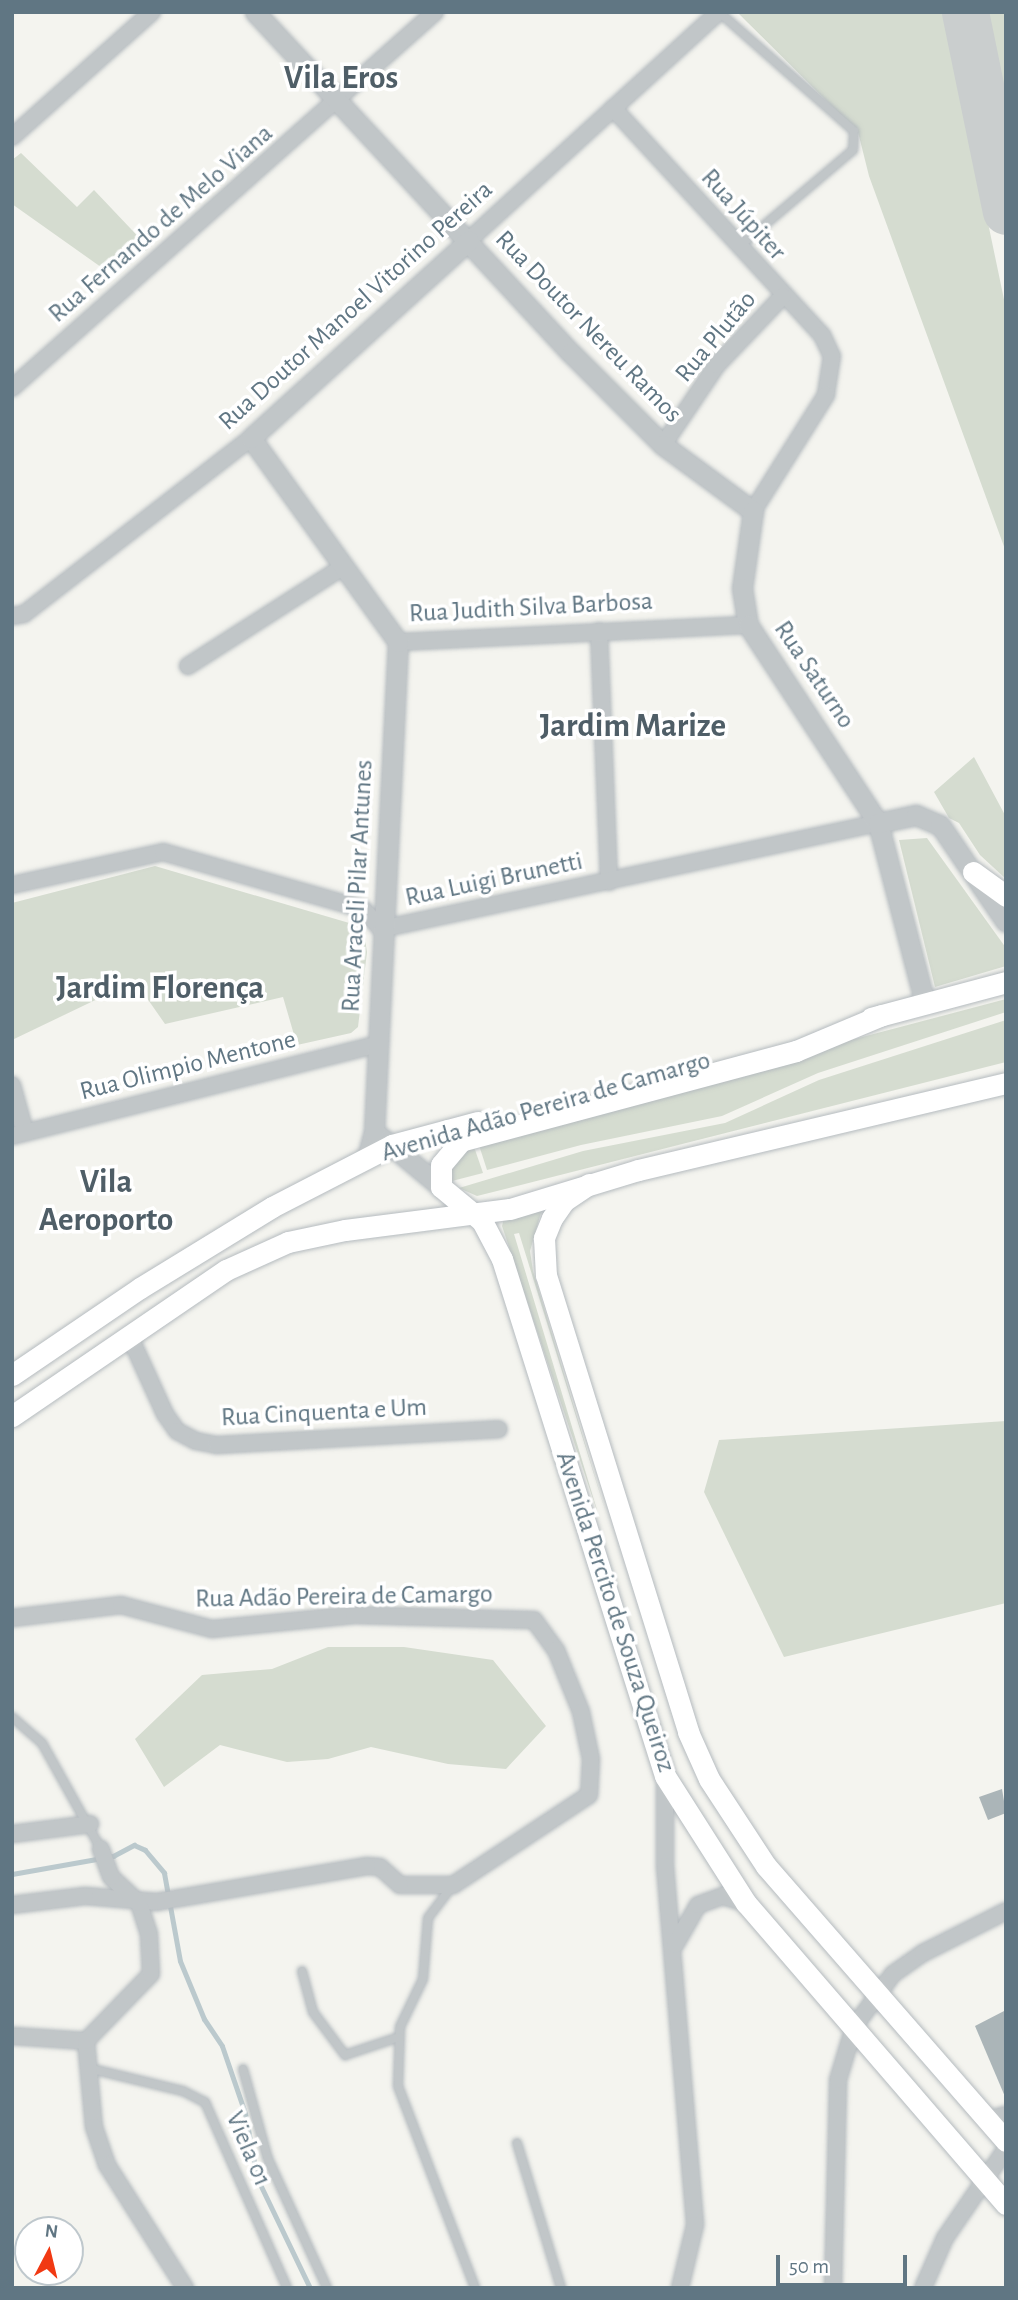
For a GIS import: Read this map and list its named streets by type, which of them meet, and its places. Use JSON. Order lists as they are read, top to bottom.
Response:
{
  "streets": {
    "main road": ["Avenida Adão Pereira de Camargo", "Avenida Percito de Souza Queiroz"],
    "street": [
      "Rua Júpiter",
      "Rua Fernando de Melo Viana",
      "Rua Doutor Manoel Vitorino Pereira",
      "Rua Doutor Nereu Ramos",
      "Rua Plutão",
      "Rua Judith Silva Barbosa",
      "Rua Saturno",
      "Rua Luigi Brunetti",
      "Rua Araceli Pilar Antunes",
      "Rua Olimpio Mentone",
      "Rua Cinquenta e Um",
      "Rua Adão Pereira de Camargo"
    ],
    "lane": ["Viela 01"]
  },
  "crossings": [
    ["Rua Júpiter", "Rua Doutor Manoel Vitorino Pereira"],
    ["Rua Júpiter", "Rua Plutão"],
    ["Rua Júpiter", "Rua Saturno"],
    ["Rua Fernando de Melo Viana", "Rua Doutor Nereu Ramos"],
    ["Rua Doutor Manoel Vitorino Pereira", "Rua Doutor Nereu Ramos"],
    ["Rua Doutor Manoel Vitorino Pereira", "Rua Judith Silva Barbosa"],
    ["Rua Doutor Nereu Ramos", "Rua Plutão"],
    ["Rua Doutor Nereu Ramos", "Rua Saturno"],
    ["Rua Judith Silva Barbosa", "Rua Saturno"],
    ["Rua Judith Silva Barbosa", "Rua Araceli Pilar Antunes"],
    ["Rua Saturno", "Rua Luigi Brunetti"],
    ["Rua Saturno", "Avenida Adão Pereira de Camargo"],
    ["Rua Luigi Brunetti", "Rua Araceli Pilar Antunes"],
    ["Rua Araceli Pilar Antunes", "Rua Olimpio Mentone"],
    ["Rua Araceli Pilar Antunes", "Avenida Adão Pereira de Camargo"]
  ],
  "districts": [
    "Vila Eros",
    "Jardim Marize",
    "Jardim Florença",
    "Vila Aeroporto"
  ],
  "scale_bar": "50 m",
  "north": "top"
}
